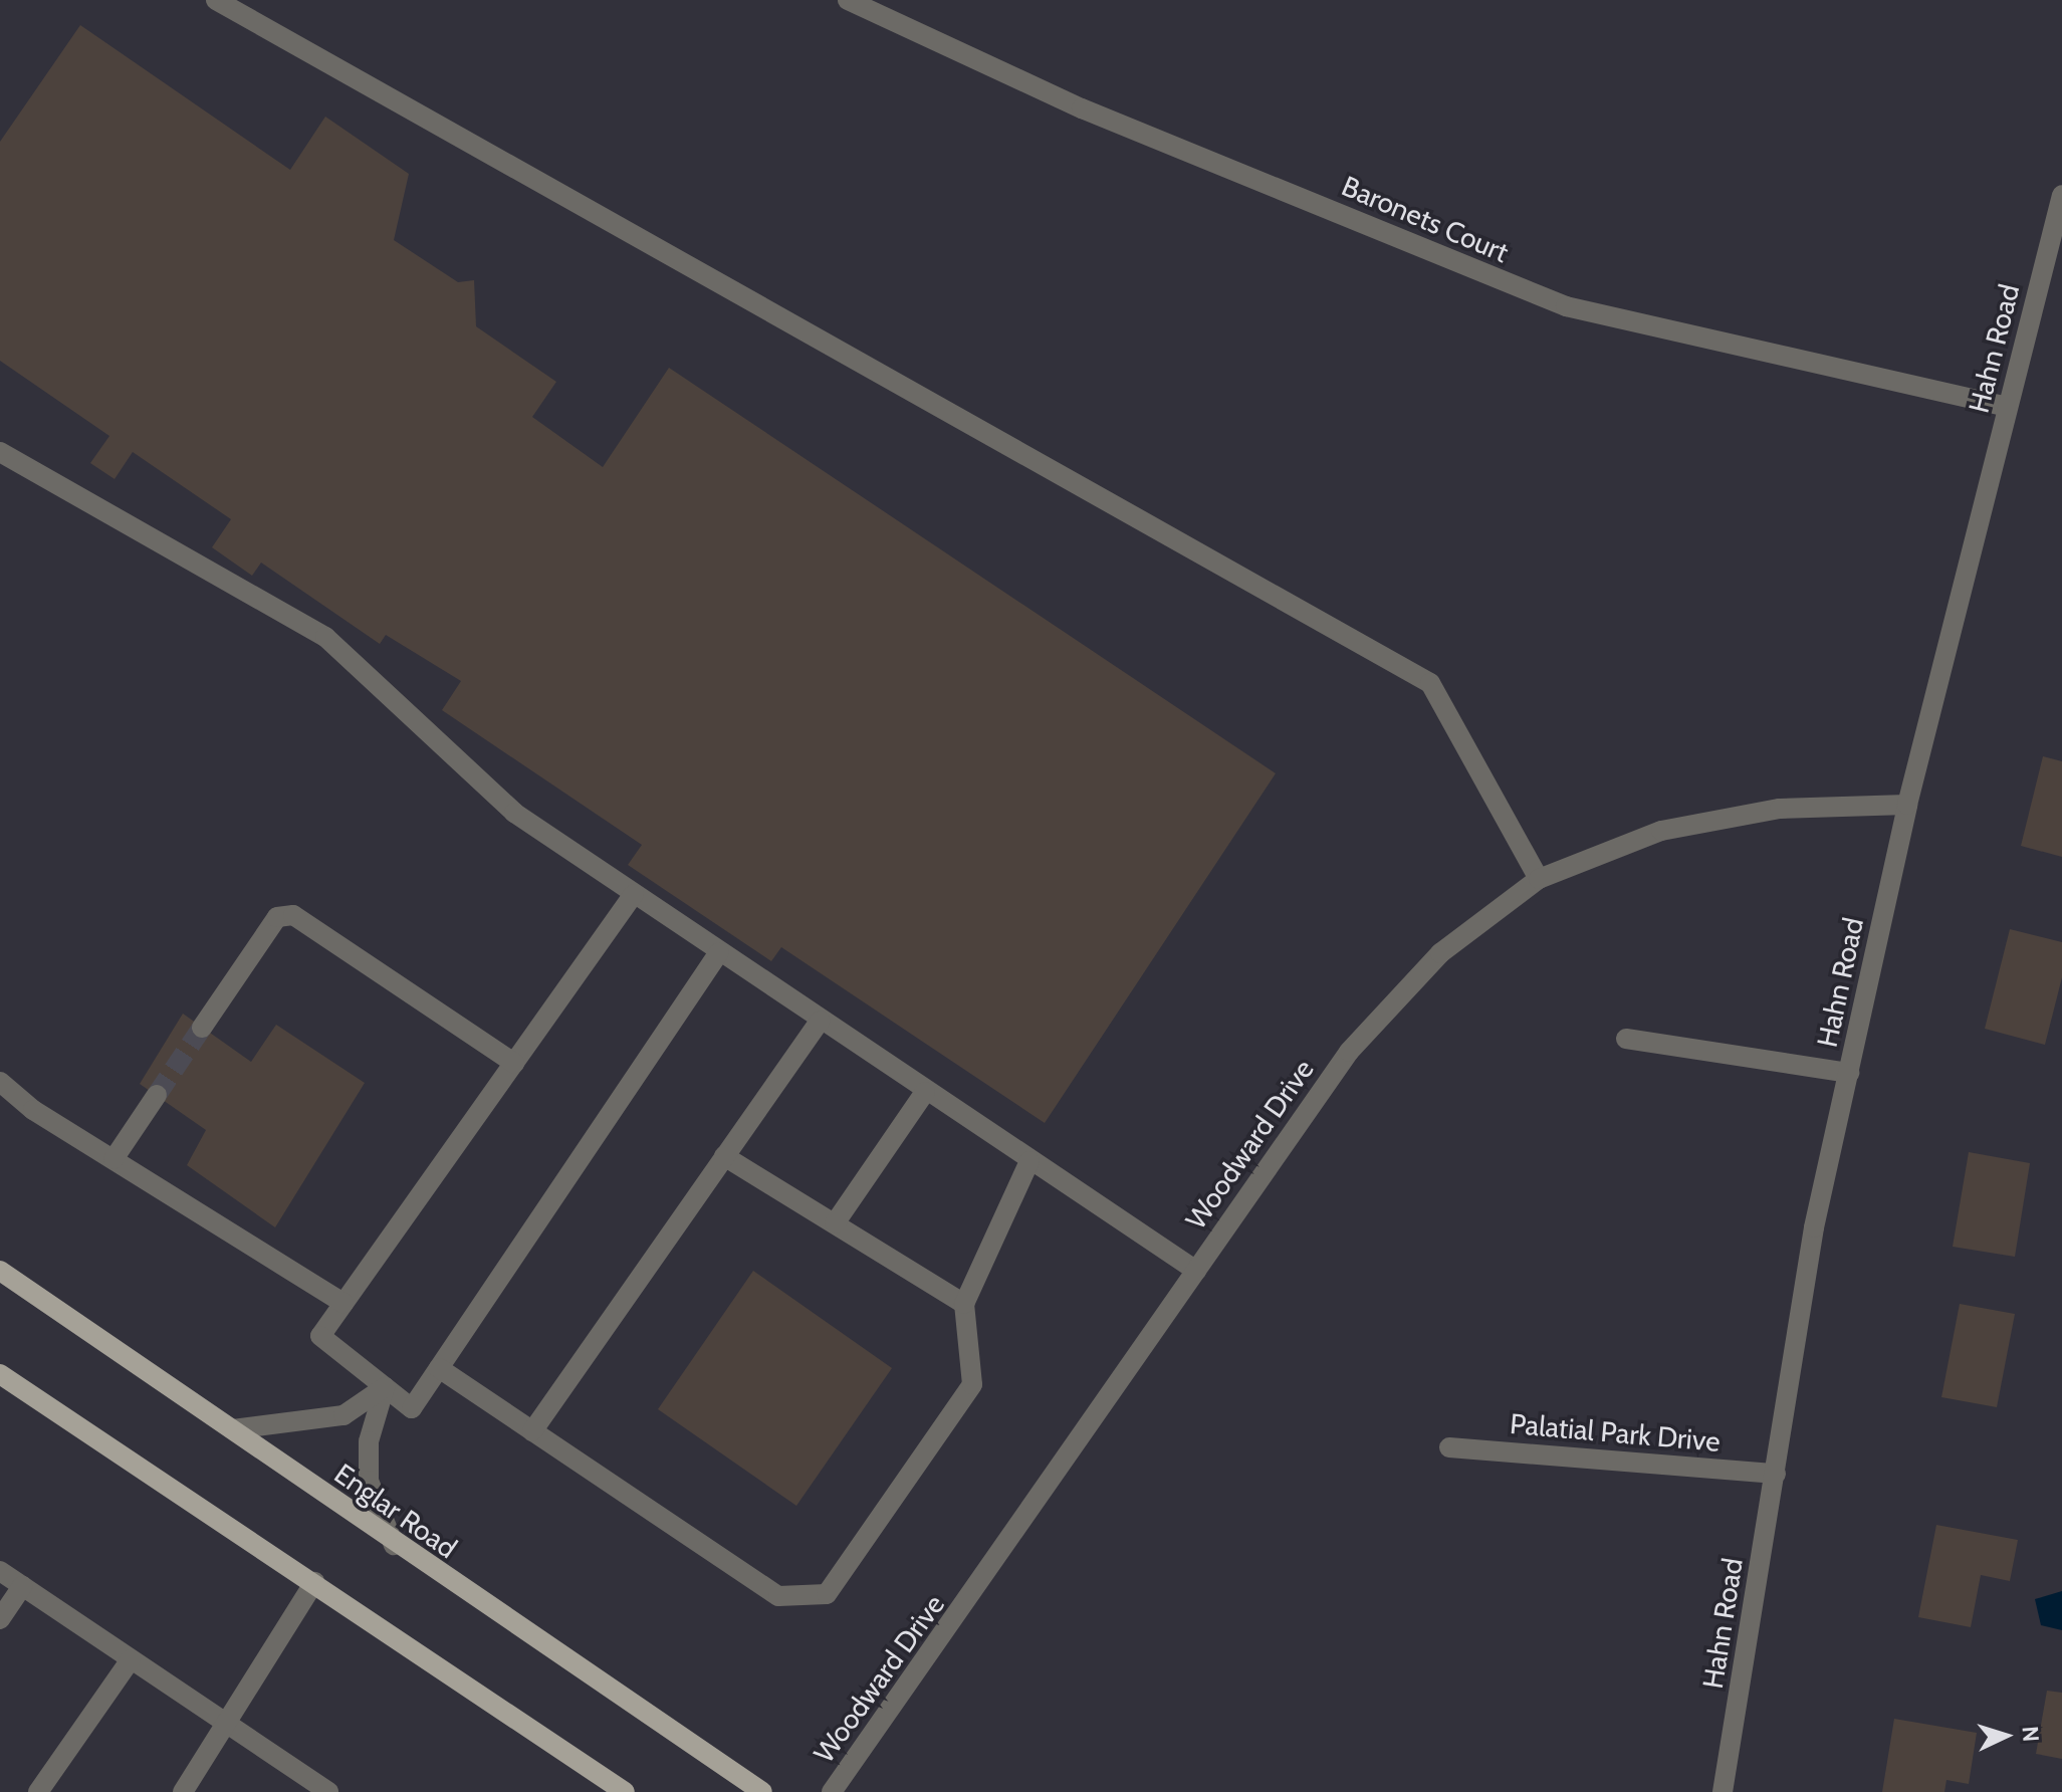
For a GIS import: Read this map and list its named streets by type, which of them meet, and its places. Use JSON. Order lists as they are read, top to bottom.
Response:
{
  "streets": {
    "main road": ["Englar Road"],
    "street": [
      "Baronets Court",
      "Hahn Road",
      "Woodward Drive",
      "Palatial Park Drive"
    ]
  },
  "crossings": [
    ["Baronets Court", "Hahn Road"],
    ["Hahn Road", "Woodward Drive"],
    ["Hahn Road", "Palatial Park Drive"]
  ],
  "north": "right"
}
